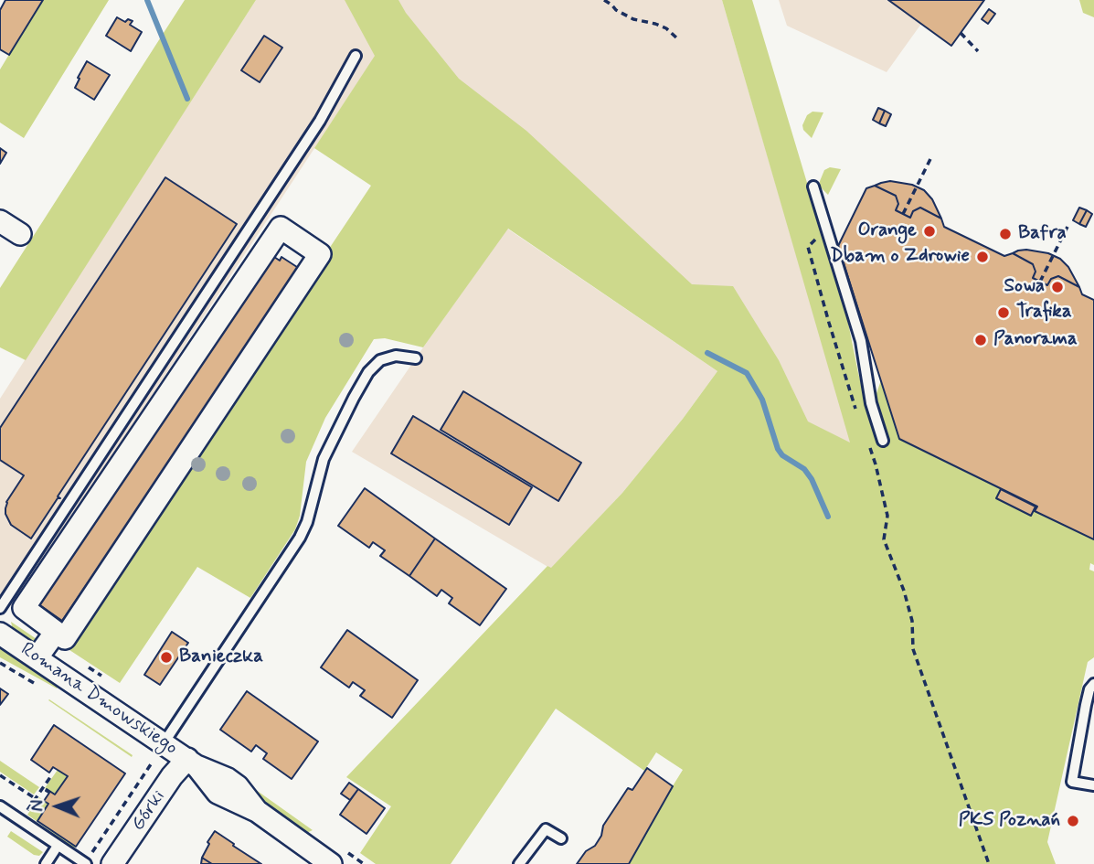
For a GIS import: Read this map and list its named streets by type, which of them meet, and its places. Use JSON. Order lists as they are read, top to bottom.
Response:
{
  "streets": {
    "street": ["Romana Dmowskiego", "Górki"]
  },
  "crossings": [
    ["Romana Dmowskiego", "Górki"]
  ],
  "places": [
    "Orange",
    "Bafra",
    "Dbam o Zdrowie",
    "Sowa",
    "Trafika",
    "Panorama",
    "Banieczka",
    "PKS Poznań"
  ],
  "north": "left"
}
